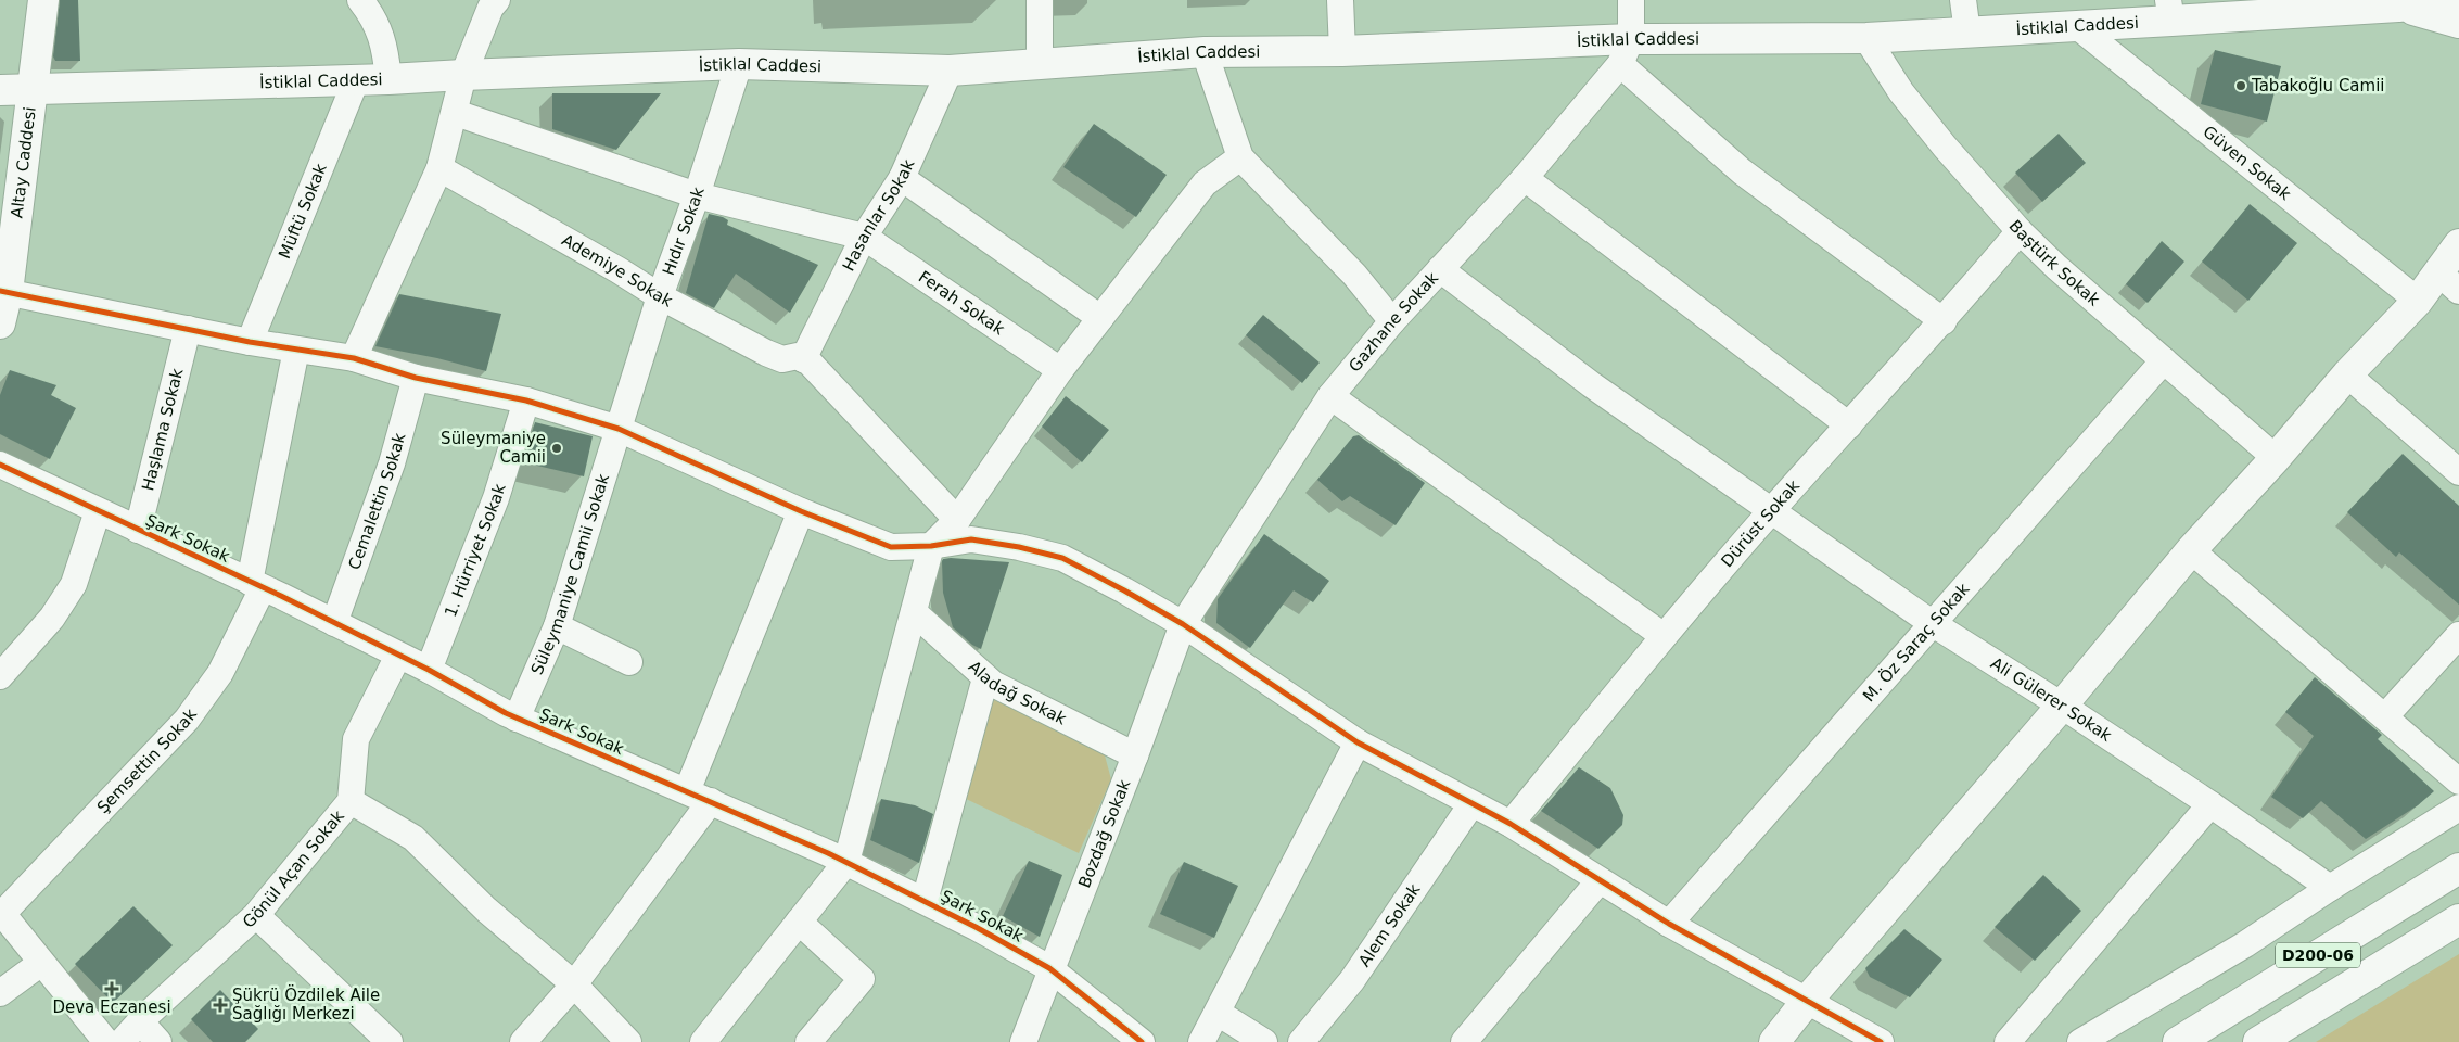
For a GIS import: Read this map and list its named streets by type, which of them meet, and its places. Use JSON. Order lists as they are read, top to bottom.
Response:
{
  "streets": {
    "main road": ["İstiklal Caddesi", "Altay Caddesi", "D200-06"],
    "street": [
      "Güven Sokak",
      "Müftü Sokak",
      "Hasanlar Sokak",
      "Hıdır Sokak",
      "Baştürk Sokak",
      "Ademiye Sokak",
      "Ferah Sokak",
      "Gazhane Sokak",
      "Haşlama Sokak",
      "Cemalettin Sokak",
      "Dürüst Sokak",
      "Şark Sokak",
      "1. Hürriyet Sokak",
      "Süleymaniye Camii Sokak",
      "M. Öz Saraç Sokak",
      "Aladağ Sokak",
      "Ali Gülerer Sokak",
      "Şemsettin Sokak",
      "Bozdağ Sokak",
      "Gönül Açan Sokak",
      "Alem Sokak"
    ]
  },
  "crossings": [
    ["İstiklal Caddesi", "Altay Caddesi"],
    ["İstiklal Caddesi", "Güven Sokak"],
    ["İstiklal Caddesi", "Müftü Sokak"],
    ["İstiklal Caddesi", "Hasanlar Sokak"],
    ["İstiklal Caddesi", "Hıdır Sokak"],
    ["İstiklal Caddesi", "Baştürk Sokak"],
    ["İstiklal Caddesi", "Gazhane Sokak"],
    ["Hasanlar Sokak", "Ademiye Sokak"],
    ["Hasanlar Sokak", "Ferah Sokak"],
    ["Hıdır Sokak", "Ademiye Sokak"],
    ["Hıdır Sokak", "Süleymaniye Camii Sokak"],
    ["Baştürk Sokak", "Dürüst Sokak"],
    ["Baştürk Sokak", "M. Öz Saraç Sokak"],
    ["Gazhane Sokak", "Ali Gülerer Sokak"],
    ["Gazhane Sokak", "Bozdağ Sokak"],
    ["Haşlama Sokak", "Şark Sokak"],
    ["Cemalettin Sokak", "Şark Sokak"],
    ["Dürüst Sokak", "Ali Gülerer Sokak"],
    ["Şark Sokak", "1. Hürriyet Sokak"],
    ["Şark Sokak", "Süleymaniye Camii Sokak"],
    ["Şark Sokak", "Şemsettin Sokak"],
    ["Şark Sokak", "Bozdağ Sokak"],
    ["Şark Sokak", "Gönül Açan Sokak"],
    ["M. Öz Saraç Sokak", "Ali Gülerer Sokak"],
    ["Aladağ Sokak", "Bozdağ Sokak"]
  ],
  "places": {
    "other": ["Tabakoğlu Camii", "Süleymaniye Camii"],
    "health": ["Deva Eczanesi", "Şükrü Özdilek Aile Sağlığı Merkezi"]
  }
}
